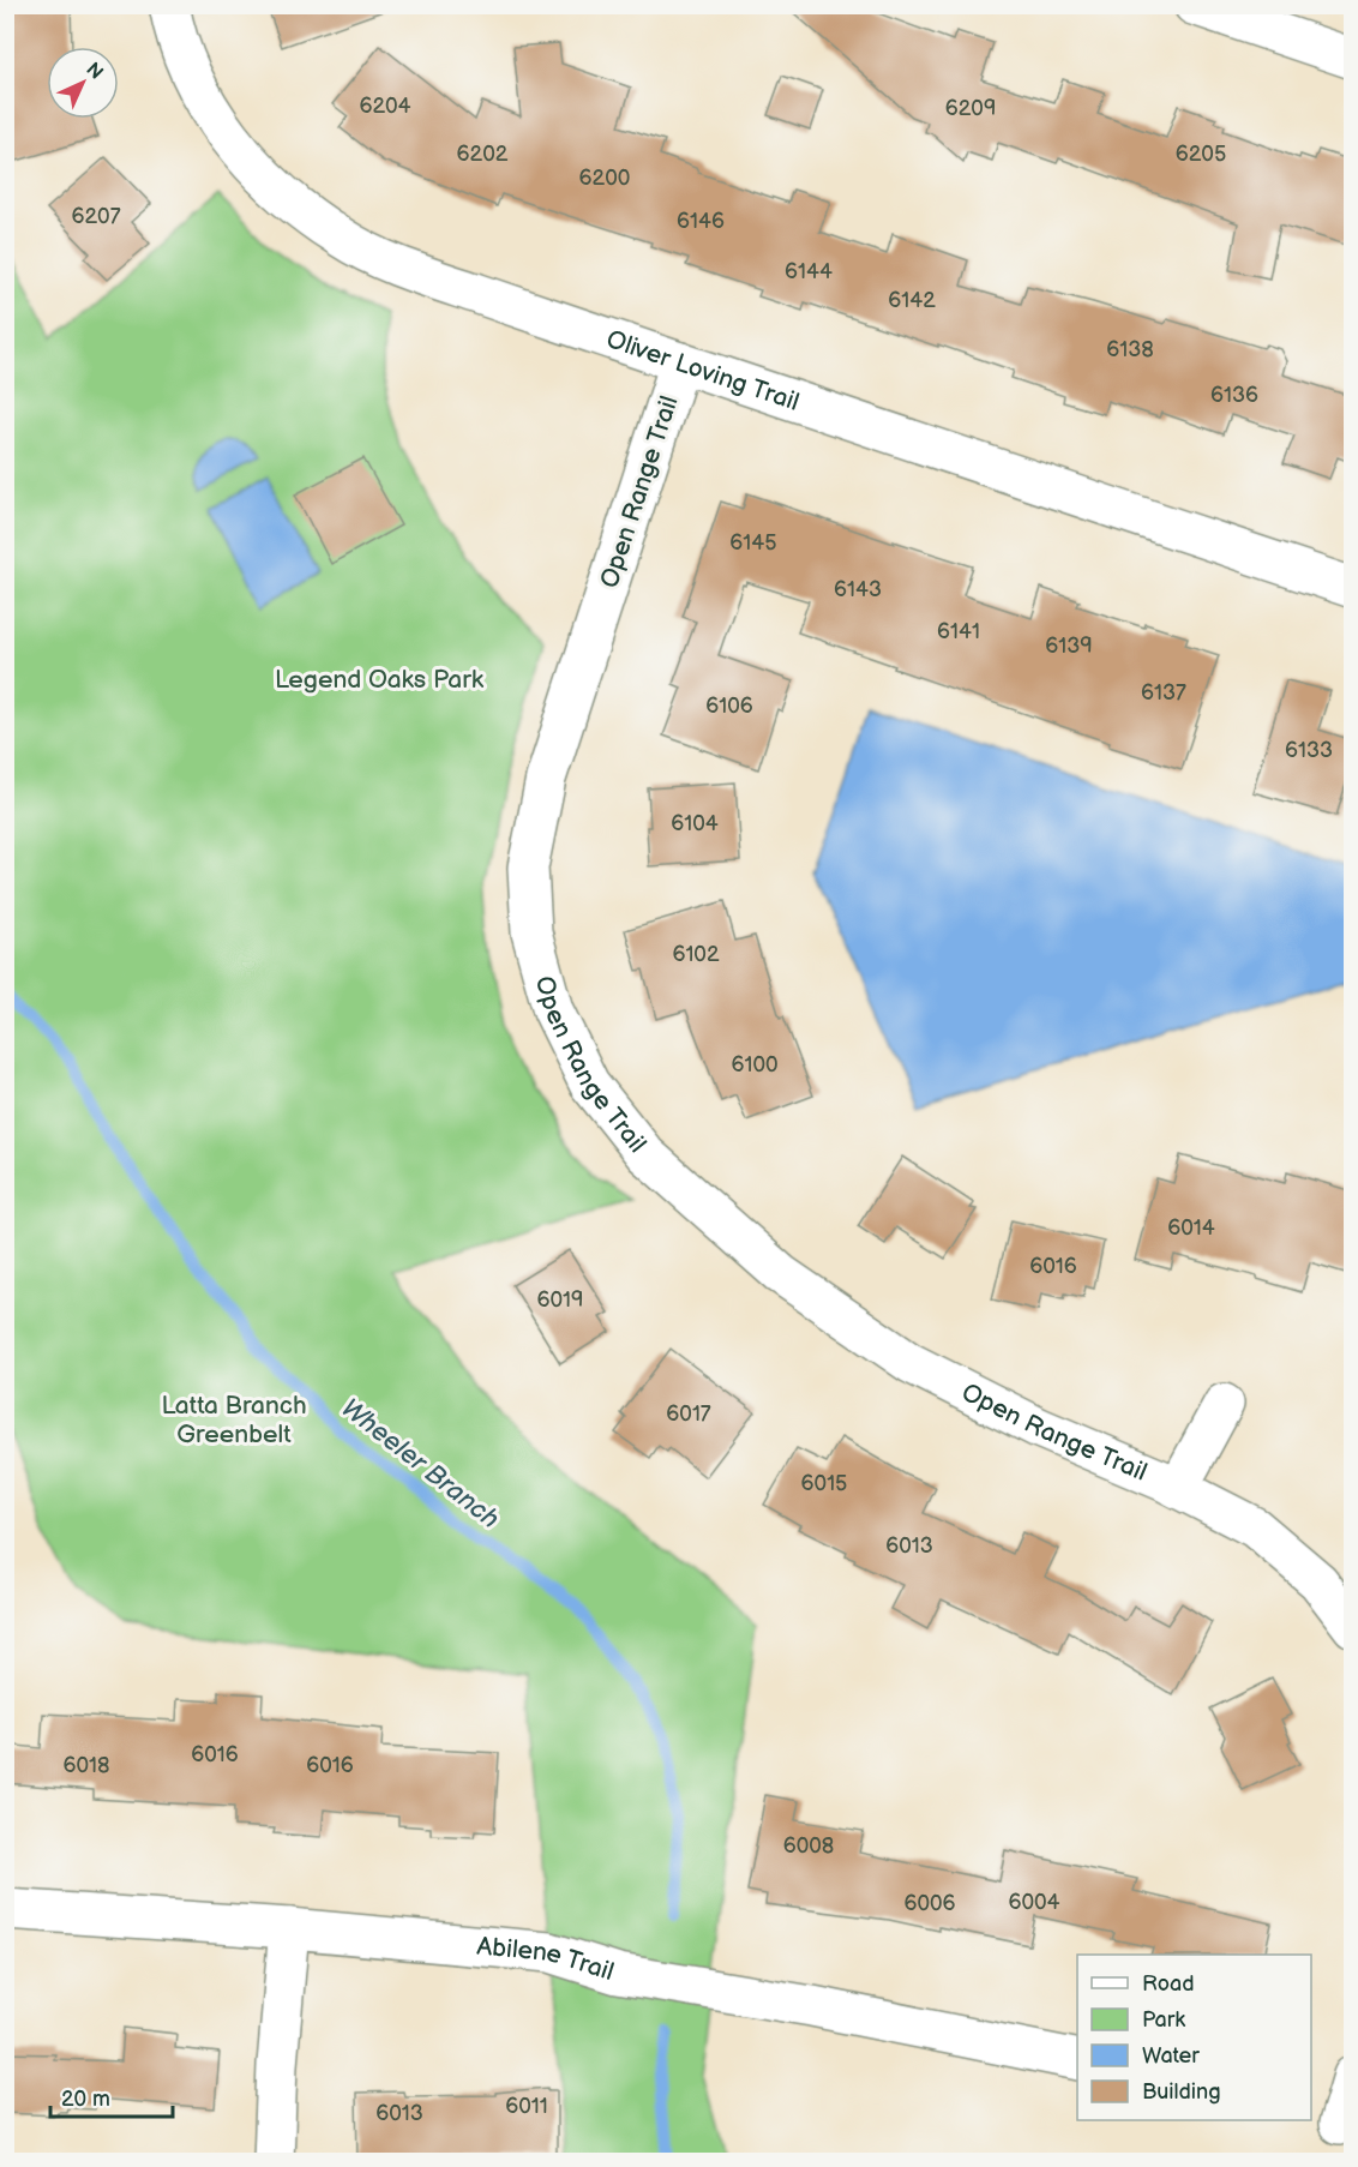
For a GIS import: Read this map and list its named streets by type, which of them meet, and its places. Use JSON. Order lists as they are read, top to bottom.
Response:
{
  "streets": {
    "street": ["Oliver Loving Trail", "Open Range Trail", "Abilene Trail"]
  },
  "crossings": [
    ["Oliver Loving Trail", "Open Range Trail"]
  ],
  "water": ["Wheeler Branch"],
  "parks": ["Legend Oaks Park", "Latta Branch Greenbelt"],
  "house_numbers": [
    "6204",
    "6209",
    "6202",
    "6205",
    "6200",
    "6207",
    "6146",
    "6144",
    "6142",
    "6138",
    "6136",
    "6145",
    "6143",
    "6141",
    "6139",
    "6137",
    "6106",
    "6133",
    "6104",
    "6102",
    "6100",
    "6014",
    "6016",
    "6019",
    "6017",
    "6015",
    "6013",
    "6016",
    "6018",
    "6016",
    "6008",
    "6004",
    "6006",
    "6011",
    "6013"
  ],
  "legend": [
    "Road",
    "Park",
    "Water",
    "Building"
  ],
  "scale_bar": "20 m",
  "north": "top right"
}
